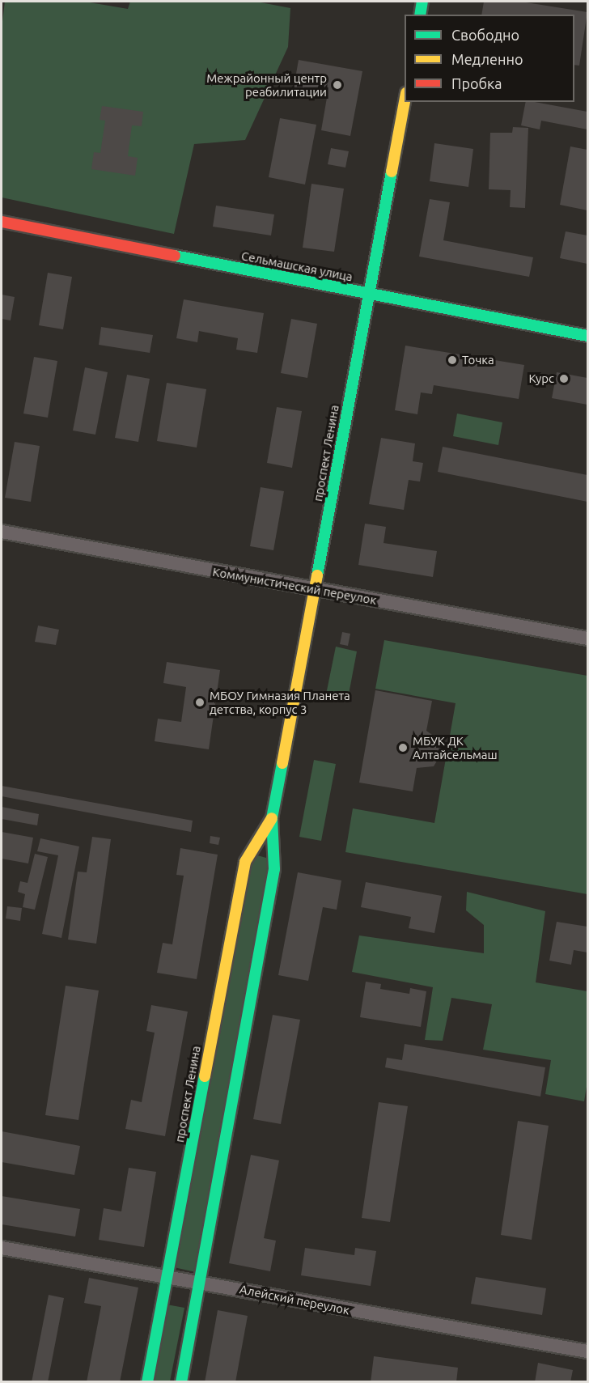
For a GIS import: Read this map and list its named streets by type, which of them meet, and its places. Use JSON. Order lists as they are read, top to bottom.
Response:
{
  "streets": {
    "main road": ["Сельмашская улица", "проспект Ленина"],
    "street": ["Коммунистический переулок", "Алейский переулок"]
  },
  "crossings": [
    ["Сельмашская улица", "проспект Ленина"],
    ["проспект Ленина", "Коммунистический переулок"],
    ["проспект Ленина", "Алейский переулок"]
  ],
  "places": [
    "Межрайонный центр реабилитации",
    "Точка",
    "Курс",
    "МБОУ Гимназия Планета детства, корпус 3",
    "МБУК ДК Алтайсельмаш"
  ],
  "legend": ["Свободно", "Медленно", "Пробка"]
}
